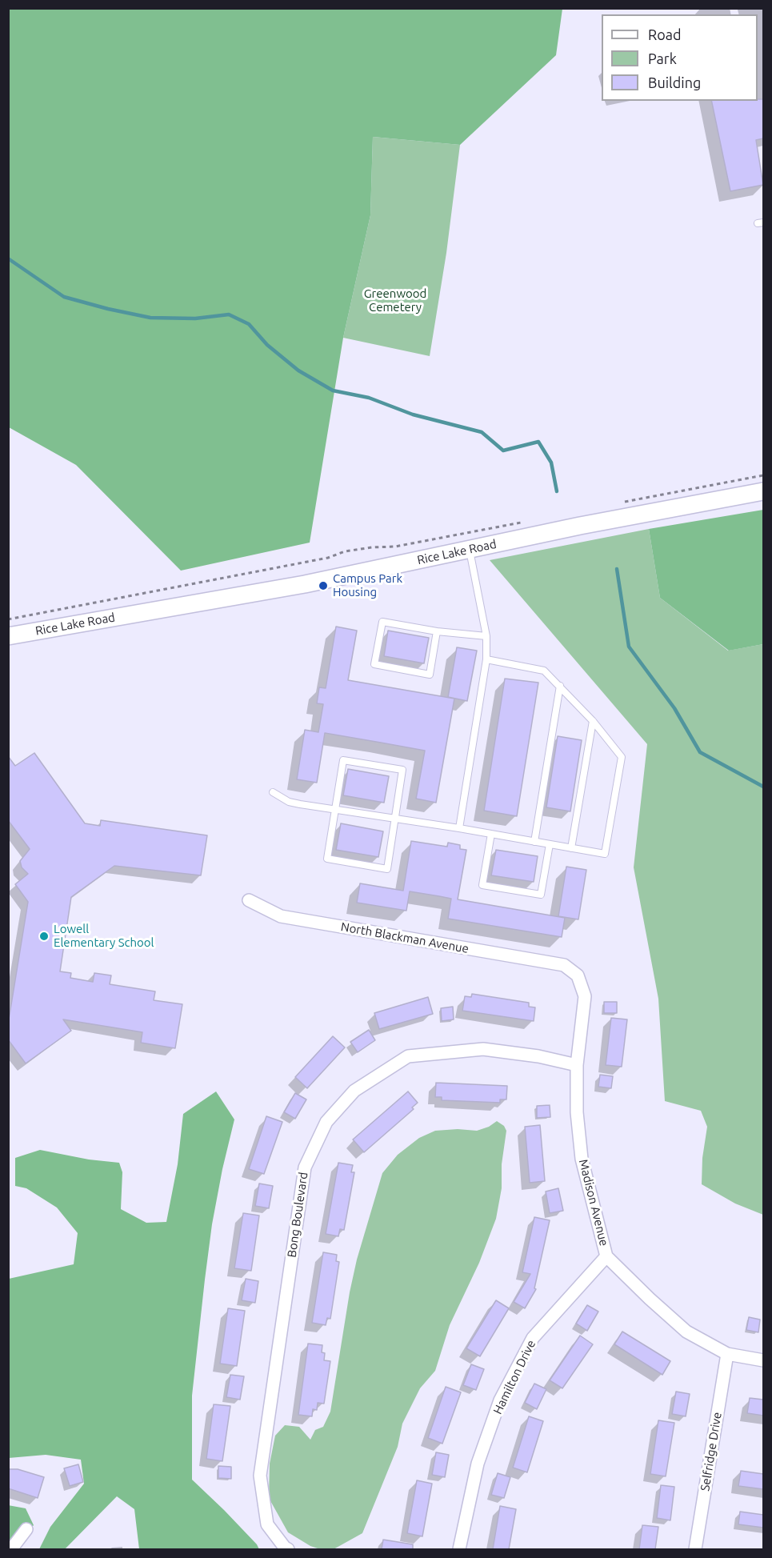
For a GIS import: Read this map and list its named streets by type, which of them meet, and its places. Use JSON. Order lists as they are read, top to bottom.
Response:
{
  "streets": {
    "main road": ["Rice Lake Road"],
    "street": [
      "North Blackman Avenue",
      "Madison Avenue",
      "Bong Boulevard",
      "Hamilton Drive",
      "Selfridge Drive"
    ]
  },
  "crossings": [
    ["North Blackman Avenue", "Madison Avenue"],
    ["Madison Avenue", "Bong Boulevard"],
    ["Madison Avenue", "Hamilton Drive"],
    ["Madison Avenue", "Selfridge Drive"]
  ],
  "parks": ["Greenwood Cemetery"],
  "places": ["Campus Park Housing", "Lowell Elementary School"],
  "legend": ["Road", "Park", "Building"]
}
